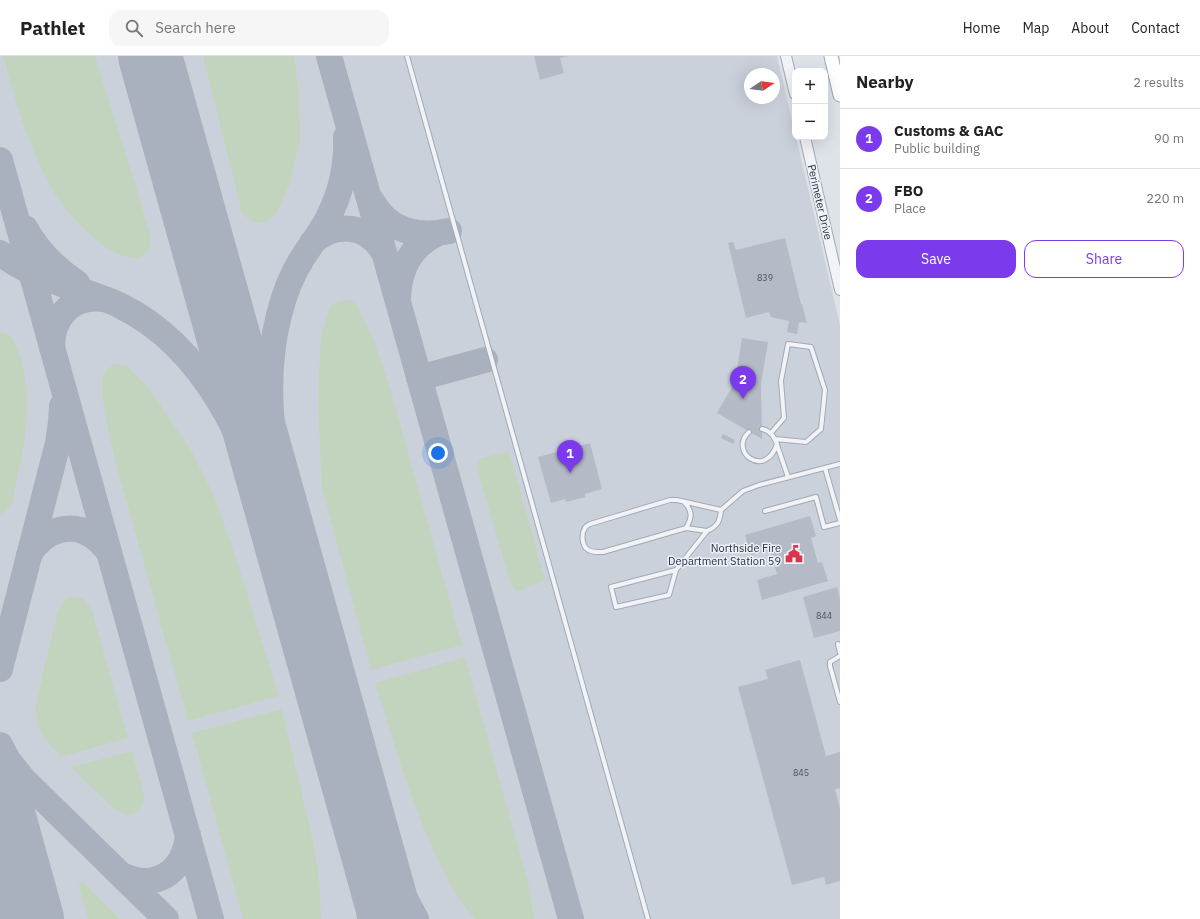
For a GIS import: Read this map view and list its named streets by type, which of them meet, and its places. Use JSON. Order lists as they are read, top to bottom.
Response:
{
  "streets": {
    "street": ["Perimeter Drive"]
  },
  "places": {
    "public building": ["Northside Fire Department Station 59"]
  },
  "house_numbers": ["839", "844", "845"],
  "north": "right",
  "page": {
    "header": "Pathlet",
    "search": "Search here",
    "nav": [
      "Home",
      "Map",
      "About",
      "Contact"
    ],
    "heading": ["Nearby", "2 results"],
    "map_buttons": ["+", "−"],
    "list": [
      {
        "mark": "1",
        "name": "Customs & GAC",
        "note": "Public building",
        "value": "90 m"
      },
      {
        "mark": "2",
        "name": "FBO",
        "note": "Place",
        "value": "220 m"
      }
    ],
    "buttons": ["Save", "Share"],
    "pins": ["2", "1"]
  }
}
